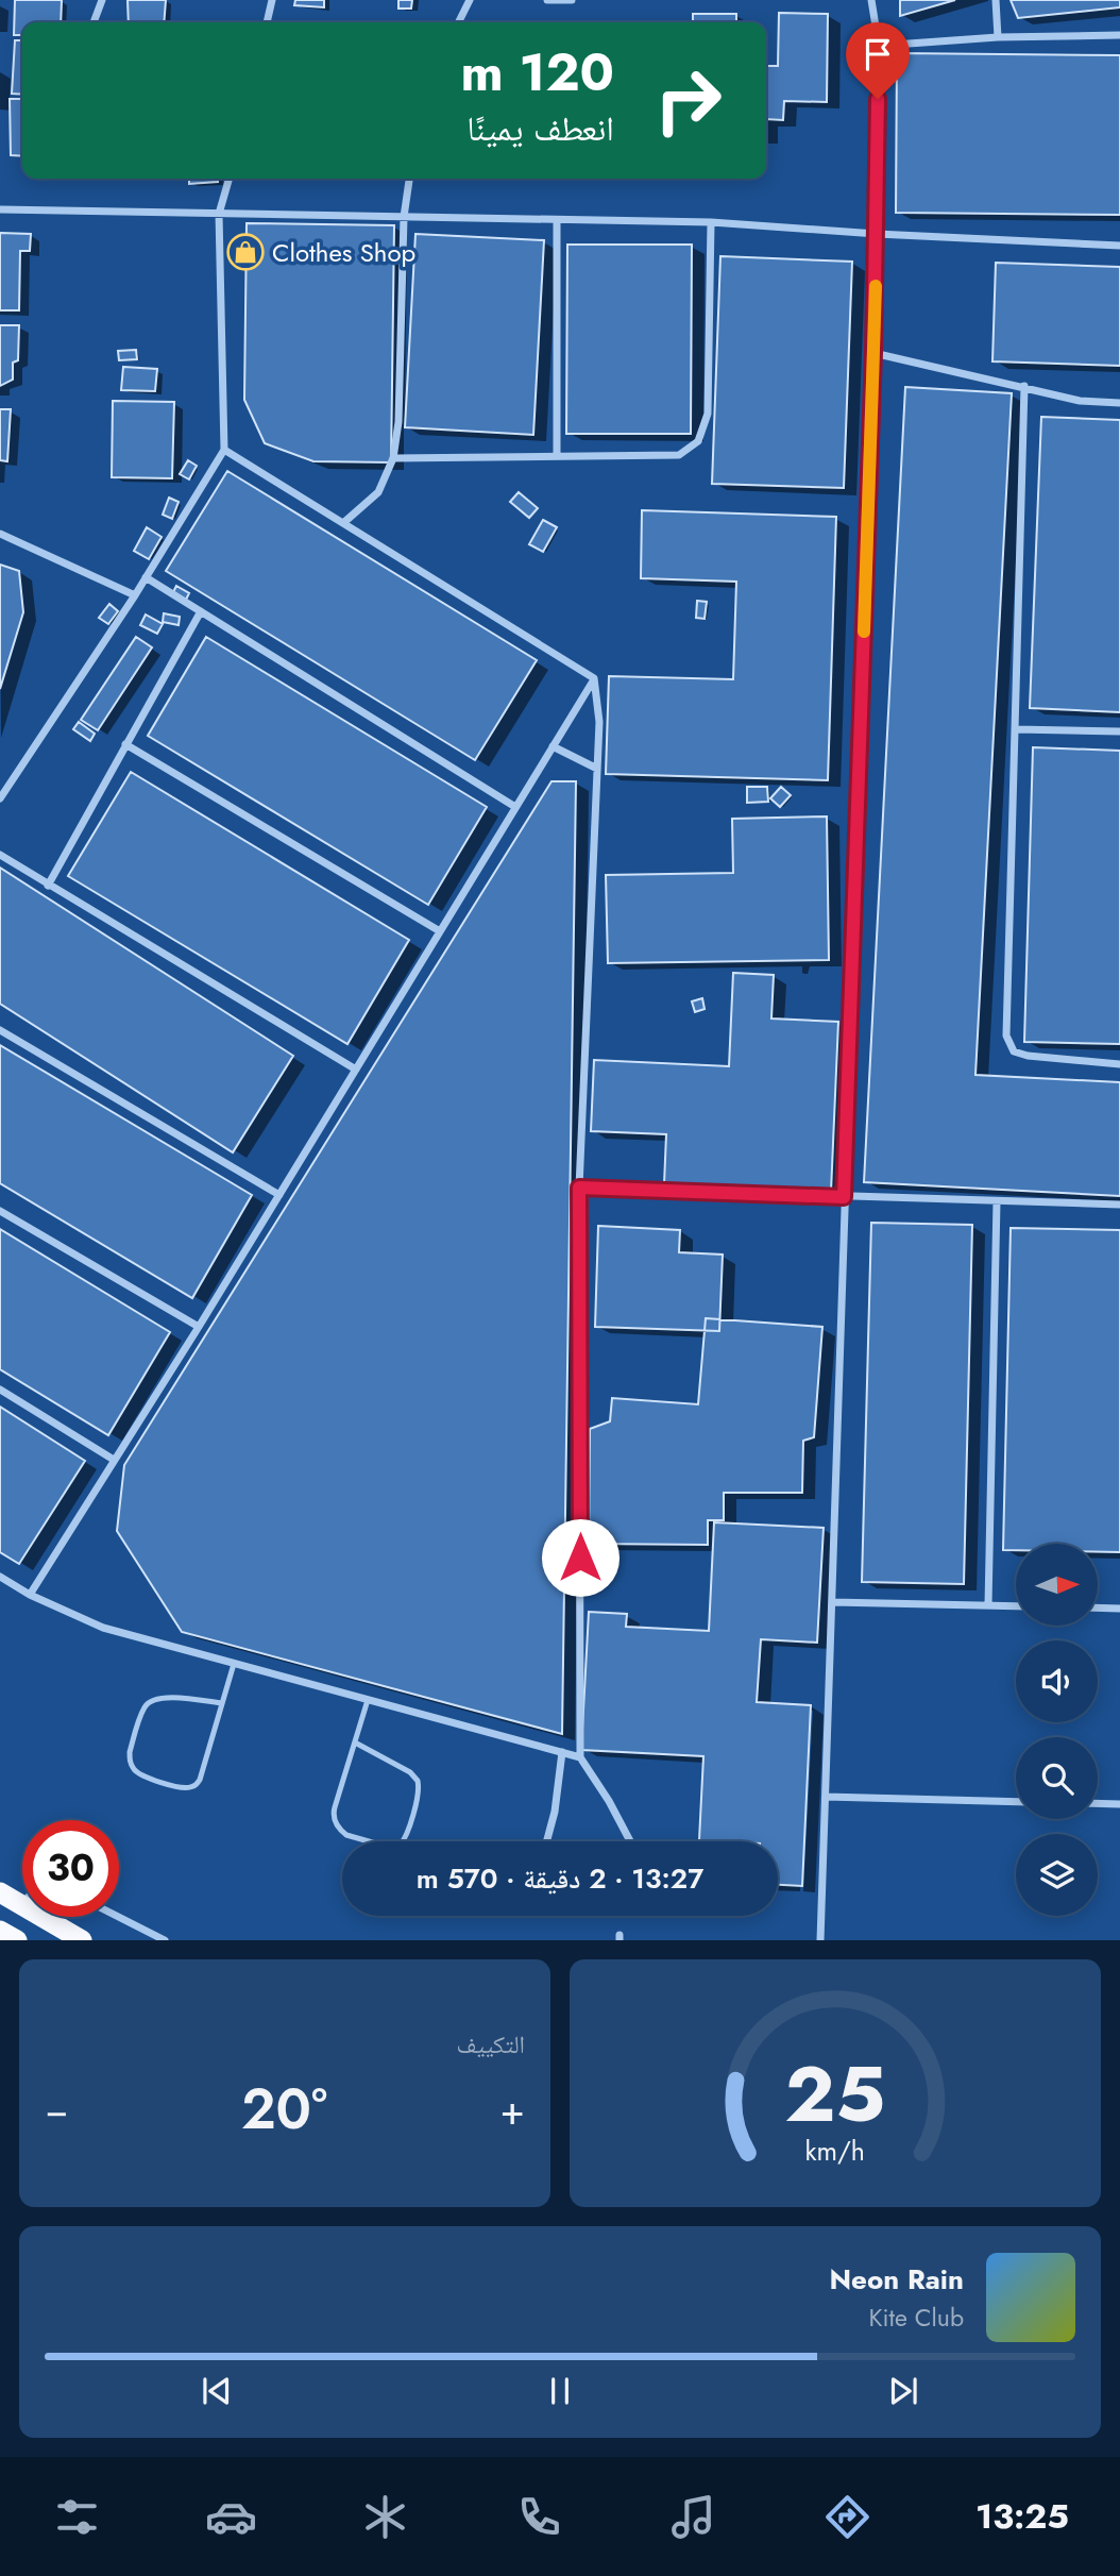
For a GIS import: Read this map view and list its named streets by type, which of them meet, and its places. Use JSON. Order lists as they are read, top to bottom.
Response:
{
  "places": {
    "shop": ["Clothes Shop"]
  },
  "north": "right",
  "page": {
    "turn": ["120 m", "انعطف يمينًا"],
    "limit": "30",
    "trip": "13:27 · 2 دقيقة · 570 m",
    "tile": "التكييف",
    "heat": ["−", "20°", "+"],
    "song": ["Neon Rain", "Kite Club"],
    "tabs": "13:25",
    "gauge": ["25", "km/h"]
  }
}
